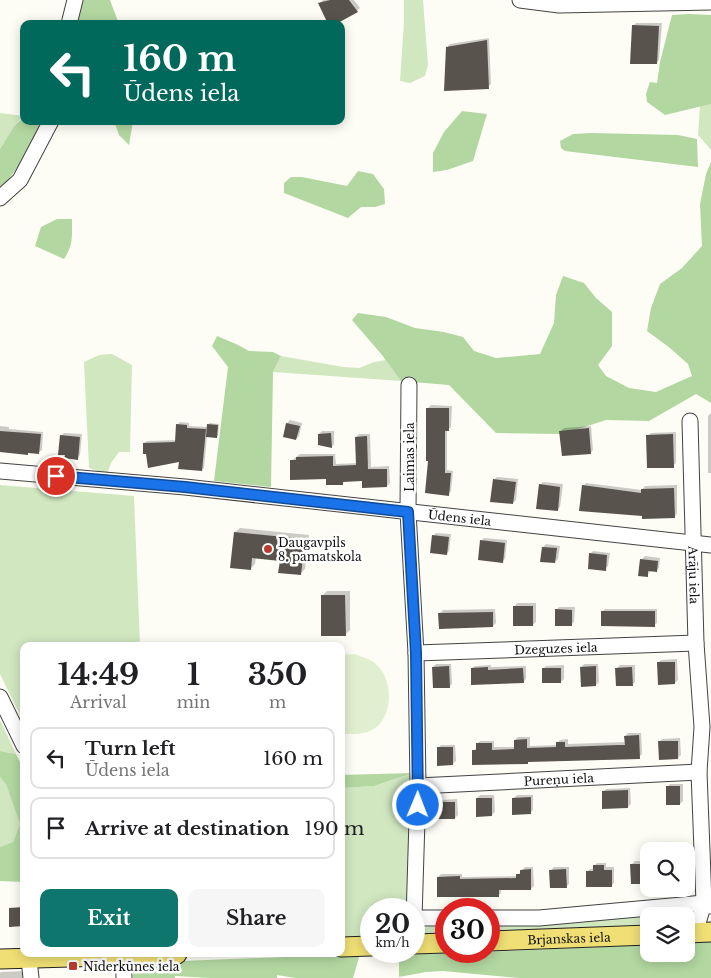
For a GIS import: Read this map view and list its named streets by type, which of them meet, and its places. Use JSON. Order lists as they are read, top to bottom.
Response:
{
  "streets": {
    "main road": ["Brjanskas iela"],
    "street": [
      "Laimas iela",
      "Ūdens iela",
      "Arāju iela",
      "Dzeguzes iela",
      "Pureņu iela"
    ]
  },
  "crossings": [
    ["Laimas iela", "Ūdens iela"],
    ["Laimas iela", "Dzeguzes iela"],
    ["Laimas iela", "Pureņu iela"],
    ["Ūdens iela", "Arāju iela"],
    ["Arāju iela", "Dzeguzes iela"],
    ["Arāju iela", "Pureņu iela"]
  ],
  "places": {
    "other": ["Daugavpils 8. pamatskola"],
    "transit": ["Nīderkūnes iela"]
  },
  "page": {
    "turn": ["160 m", "Ūdens iela"],
    "eta": [
      "14:49",
      "Arrival",
      "1",
      "min",
      "350",
      "m"
    ],
    "list": [
      {
        "name": "Turn left",
        "note": "Ūdens iela",
        "value": "160 m"
      },
      {
        "name": "Arrive at destination",
        "value": "190 m"
      }
    ],
    "buttons": ["Exit", "Share"],
    "speed": "20 km/h",
    "limit": "30"
  }
}
